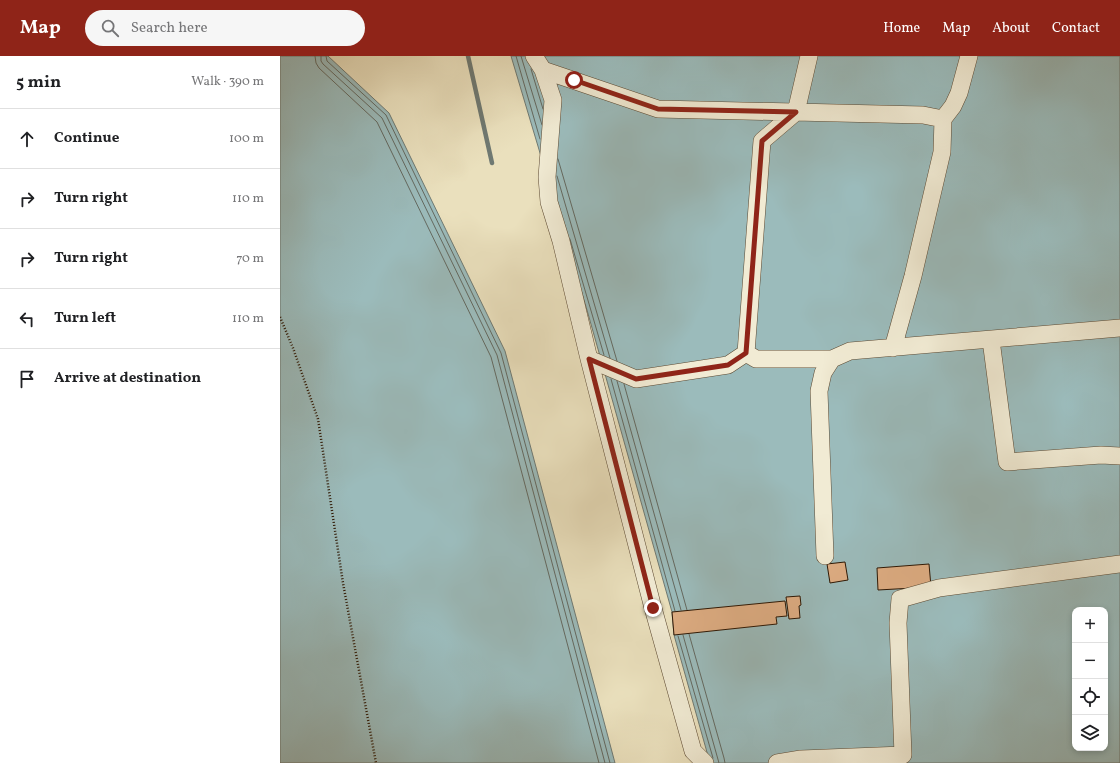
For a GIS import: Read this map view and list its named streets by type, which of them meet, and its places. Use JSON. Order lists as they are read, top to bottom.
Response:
{
  "page": {
    "header": "Map",
    "search": "Search here",
    "nav": [
      "Home",
      "Map",
      "About",
      "Contact"
    ],
    "heading": ["5 min", "Walk · 390 m"],
    "list": [
      ["Continue", "100 m"],
      ["Turn right", "110 m"],
      ["Turn right", "70 m"],
      ["Turn left", "110 m"],
      "Arrive at destination"
    ],
    "map_buttons": ["+", "−"]
  }
}
